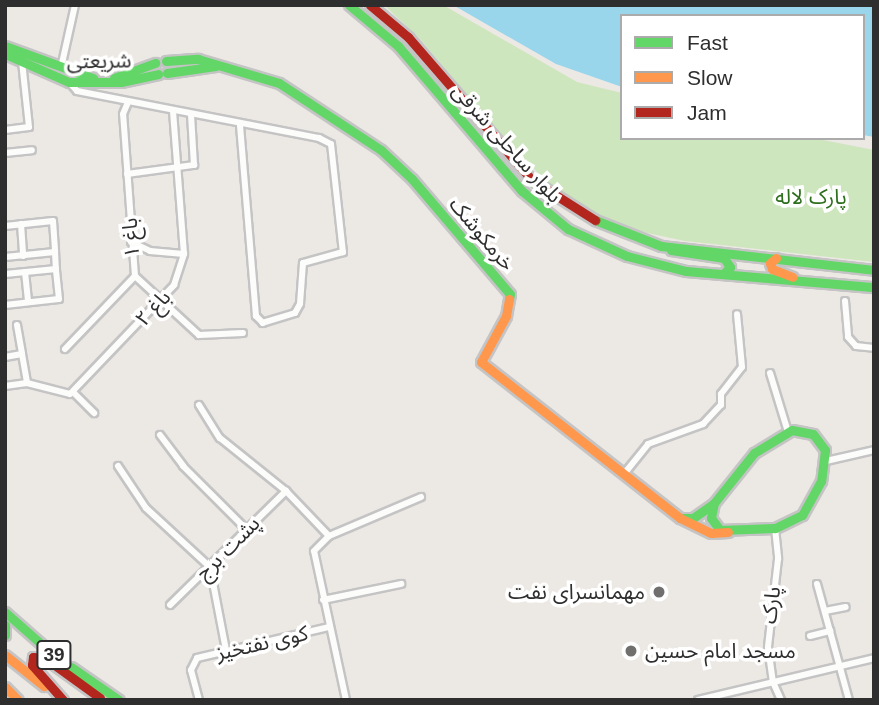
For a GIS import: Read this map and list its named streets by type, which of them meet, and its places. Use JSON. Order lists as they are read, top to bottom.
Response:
{
  "streets": {
    "main road": [
      "شریعتی",
      "بلوار ساحلی شرقی",
      "خرمکوشک",
      "39"
    ],
    "street": [
      "باغ ۱",
      "باغ ۲",
      "پشت برج",
      "پارک",
      "کوی نفتخیز"
    ]
  },
  "crossings": [
    ["شریعتی", "خرمکوشک"],
    ["خرمکوشک", "پارک"]
  ],
  "parks": ["پارک لاله"],
  "places": ["مهمانسرای نفت", "مسجد امام حسین"],
  "legend": ["Fast", "Slow", "Jam"]
}
